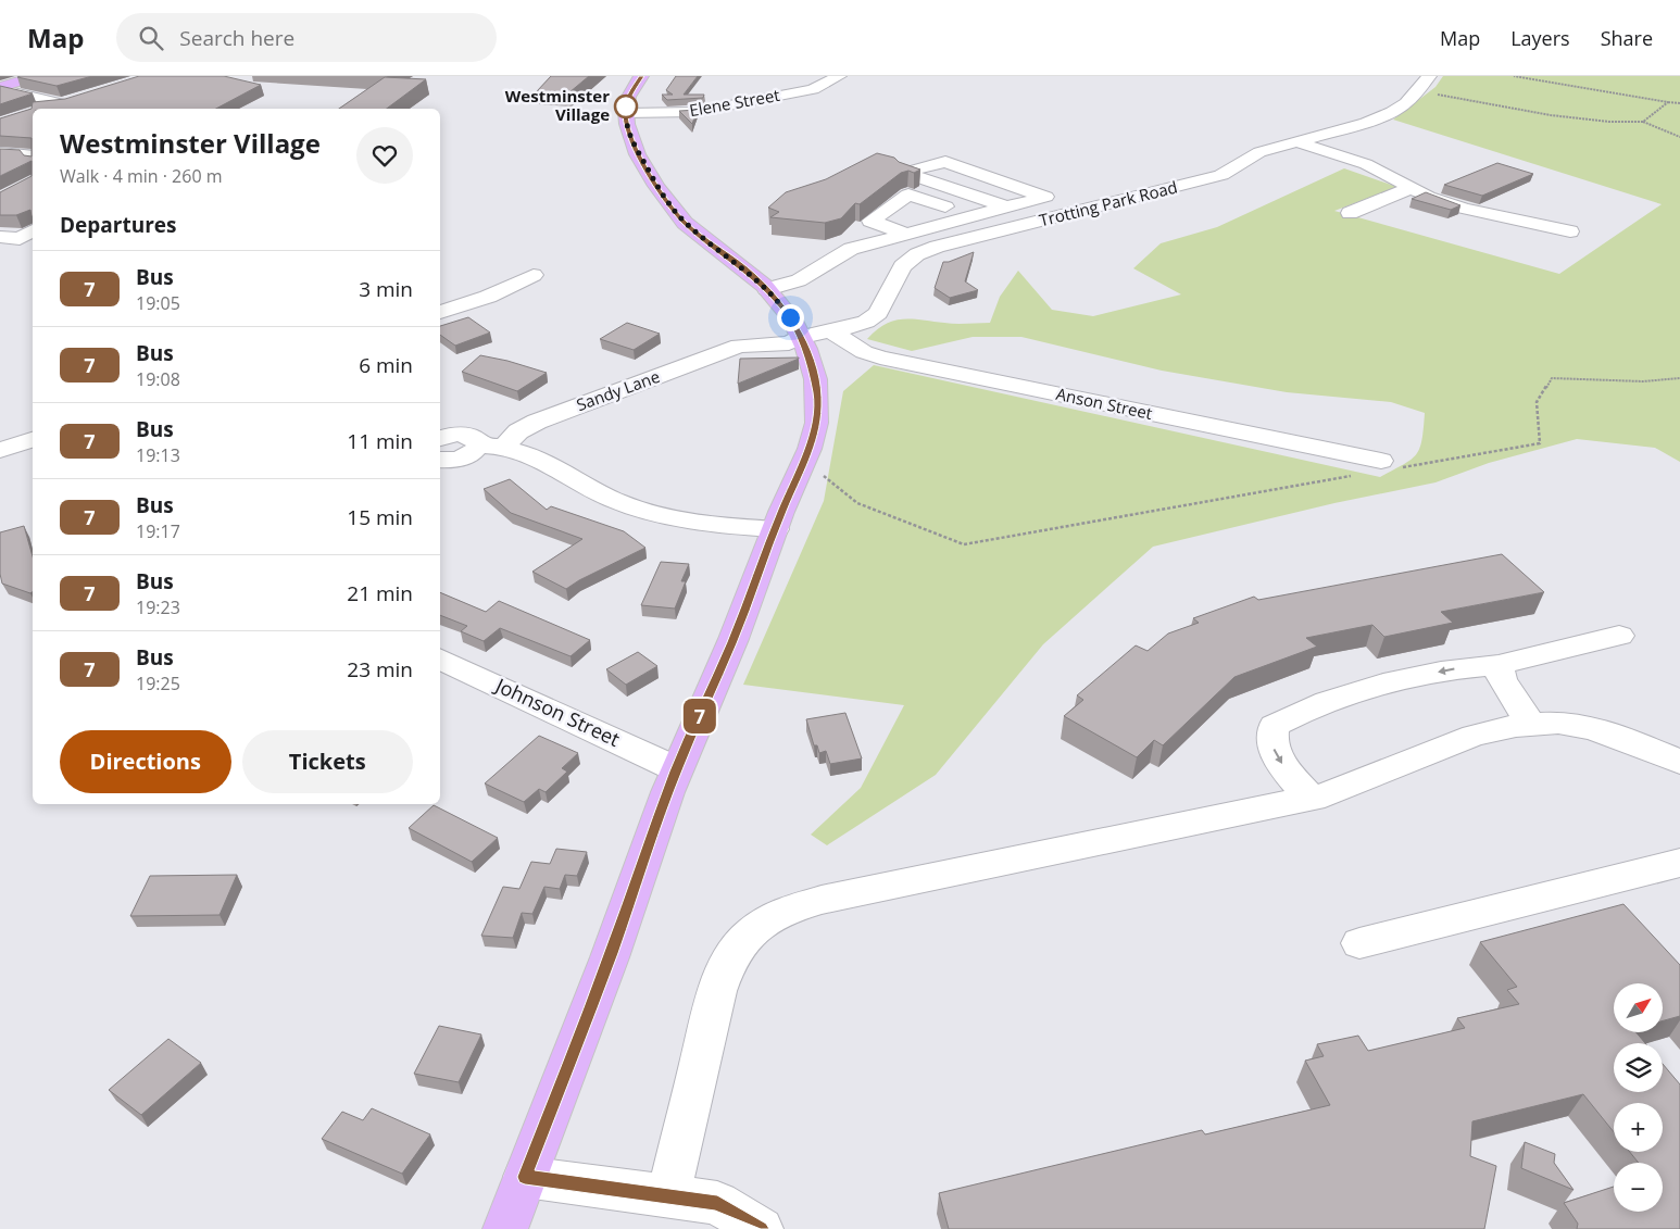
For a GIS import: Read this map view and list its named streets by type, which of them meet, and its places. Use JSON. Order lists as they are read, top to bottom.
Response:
{
  "streets": {
    "street": [
      "Elene Street",
      "Trotting Park Road",
      "Sandy Lane",
      "Anson Street",
      "Johnson Street"
    ]
  },
  "crossings": [
    ["Trotting Park Road", "Sandy Lane"],
    ["Trotting Park Road", "Anson Street"]
  ],
  "places": ["Westminster Village"],
  "lines": ["bus line 7"],
  "north": "top right",
  "page": {
    "header": "Map",
    "search": "Search here",
    "nav": ["Map", "Layers", "Share"],
    "on_map": "7",
    "heading": [
      ["Westminster Village", "Walk · 4 min · 260 m"],
      "Departures"
    ],
    "list": [
      {
        "mark": "7",
        "name": "Bus",
        "note": "19:05",
        "value": "3 min"
      },
      {
        "mark": "7",
        "name": "Bus",
        "note": "19:08",
        "value": "6 min"
      },
      {
        "mark": "7",
        "name": "Bus",
        "note": "19:13",
        "value": "11 min"
      },
      {
        "mark": "7",
        "name": "Bus",
        "note": "19:17",
        "value": "15 min"
      },
      {
        "mark": "7",
        "name": "Bus",
        "note": "19:23",
        "value": "21 min"
      },
      {
        "mark": "7",
        "name": "Bus",
        "note": "19:25",
        "value": "23 min"
      }
    ],
    "buttons": ["Directions", "Tickets"],
    "map_buttons": ["+", "−"]
  }
}
